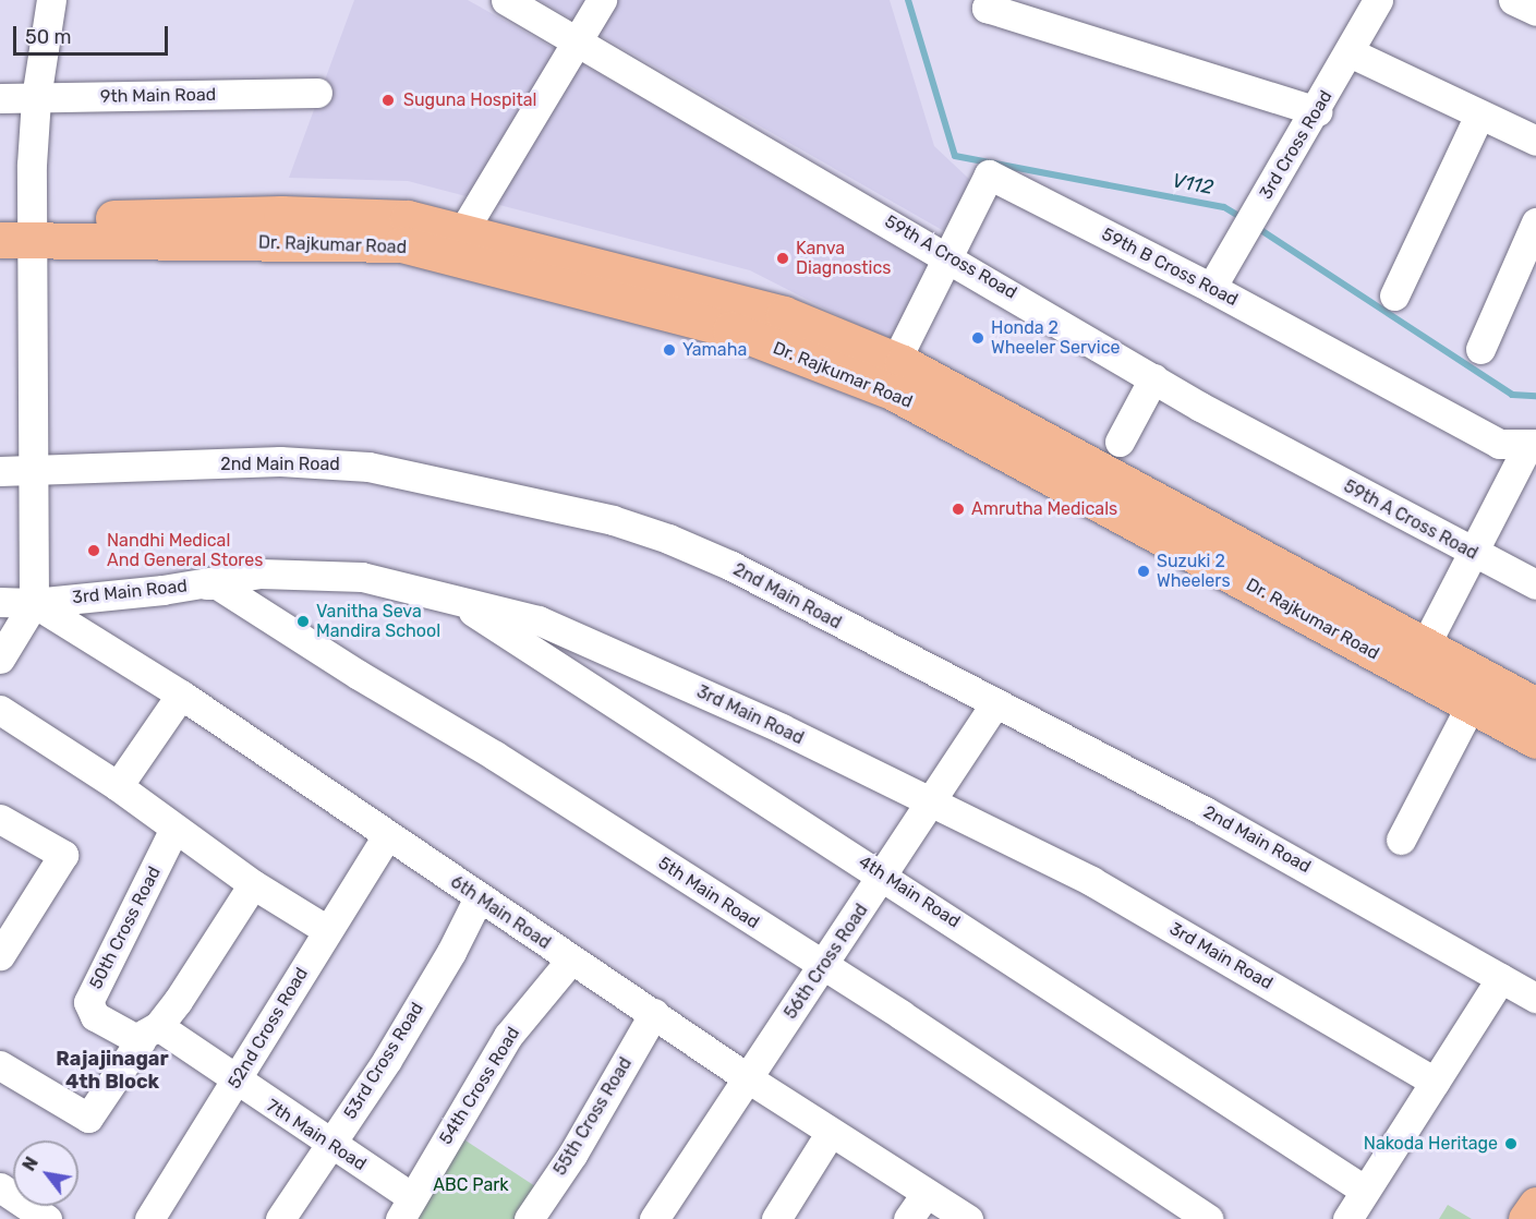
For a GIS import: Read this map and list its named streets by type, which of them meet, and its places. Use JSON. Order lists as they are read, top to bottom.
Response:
{
  "streets": {
    "main road": ["Dr. Rajkumar Road"],
    "street": [
      "9th Main Road",
      "3rd Cross Road",
      "59th A Cross Road",
      "59th B Cross Road",
      "2nd Main Road",
      "3rd Main Road",
      "4th Main Road",
      "5th Main Road",
      "6th Main Road",
      "50th Cross Road",
      "56th Cross Road",
      "52nd Cross Road",
      "53rd Cross Road",
      "54th Cross Road",
      "55th Cross Road",
      "7th Main Road"
    ]
  },
  "crossings": [
    ["3rd Cross Road", "59th B Cross Road"],
    ["Dr. Rajkumar Road", "59th B Cross Road"],
    ["59th A Cross Road", "59th B Cross Road"],
    ["2nd Main Road", "56th Cross Road"],
    ["3rd Main Road", "4th Main Road"],
    ["3rd Main Road", "5th Main Road"],
    ["3rd Main Road", "6th Main Road"],
    ["3rd Main Road", "56th Cross Road"],
    ["4th Main Road", "56th Cross Road"],
    ["5th Main Road", "56th Cross Road"],
    ["6th Main Road", "56th Cross Road"],
    ["6th Main Road", "52nd Cross Road"],
    ["6th Main Road", "53rd Cross Road"],
    ["6th Main Road", "54th Cross Road"],
    ["6th Main Road", "55th Cross Road"],
    ["50th Cross Road", "7th Main Road"],
    ["52nd Cross Road", "7th Main Road"],
    ["53rd Cross Road", "7th Main Road"],
    ["54th Cross Road", "7th Main Road"]
  ],
  "districts": ["Rajajinagar 4th Block"],
  "water": ["V112"],
  "parks": ["ABC Park"],
  "places": [
    "Suguna Hospital",
    "Kanva Diagnostics",
    "Honda 2 Wheeler Service",
    "Yamaha",
    "Amrutha Medicals",
    "Nandhi Medical And General Stores",
    "Suzuki 2 Wheelers",
    "Vanitha Seva Mandira School",
    "Nakoda Heritage"
  ],
  "scale_bar": "50 m",
  "north": "top left"
}
